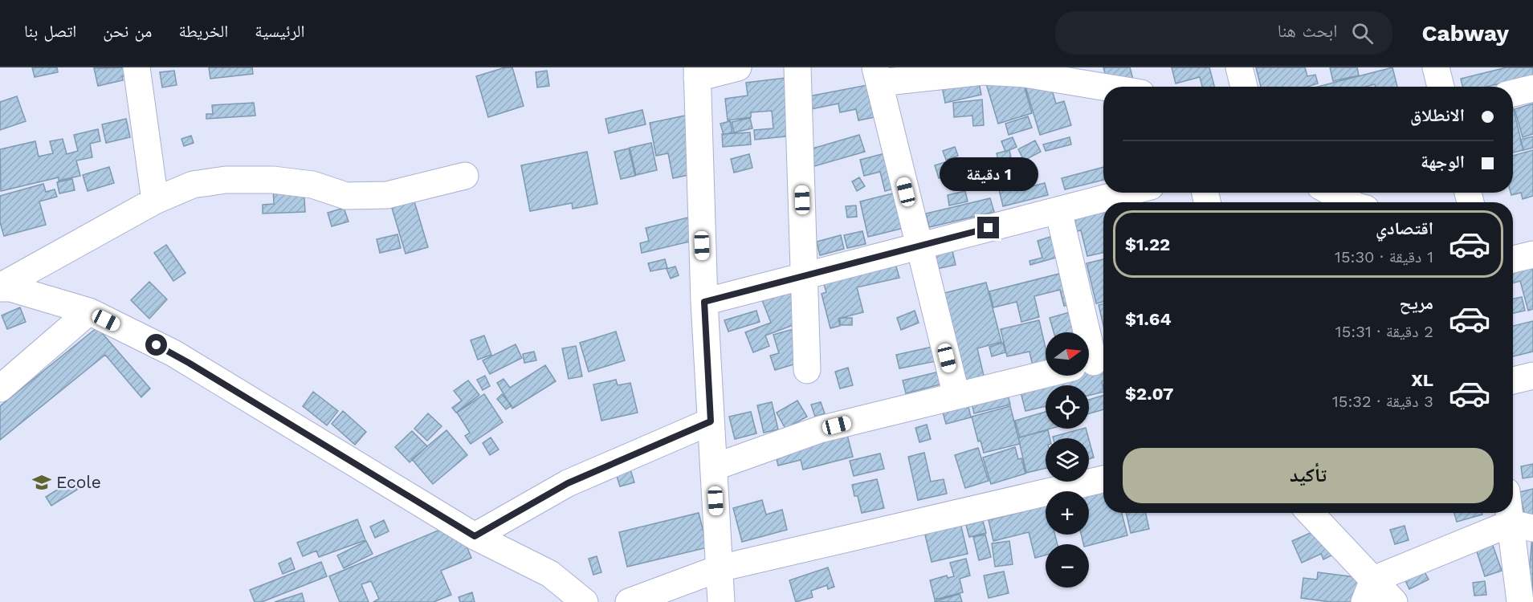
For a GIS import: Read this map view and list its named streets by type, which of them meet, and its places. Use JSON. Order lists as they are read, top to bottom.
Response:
{
  "places": {
    "school or university": ["Ecole"]
  },
  "north": "right",
  "page": {
    "header": "Cabway",
    "search": "ابحث هنا",
    "nav": [
      "الرئيسية",
      "الخريطة",
      "من نحن",
      "اتصل بنا"
    ],
    "banner": ["الانطلاق", "الوجهة"],
    "bubble": "1 دقيقة",
    "list": [
      {
        "name": "اقتصادي",
        "note": "1 دقيقة · 15:30",
        "value": "$1.22"
      },
      {
        "name": "مريح",
        "note": "2 دقيقة · 15:31",
        "value": "$1.64"
      },
      {
        "name": "XL",
        "note": "3 دقيقة · 15:32",
        "value": "$2.07"
      }
    ],
    "map_buttons": ["+", "−"],
    "buttons": "تأكيد"
  }
}
